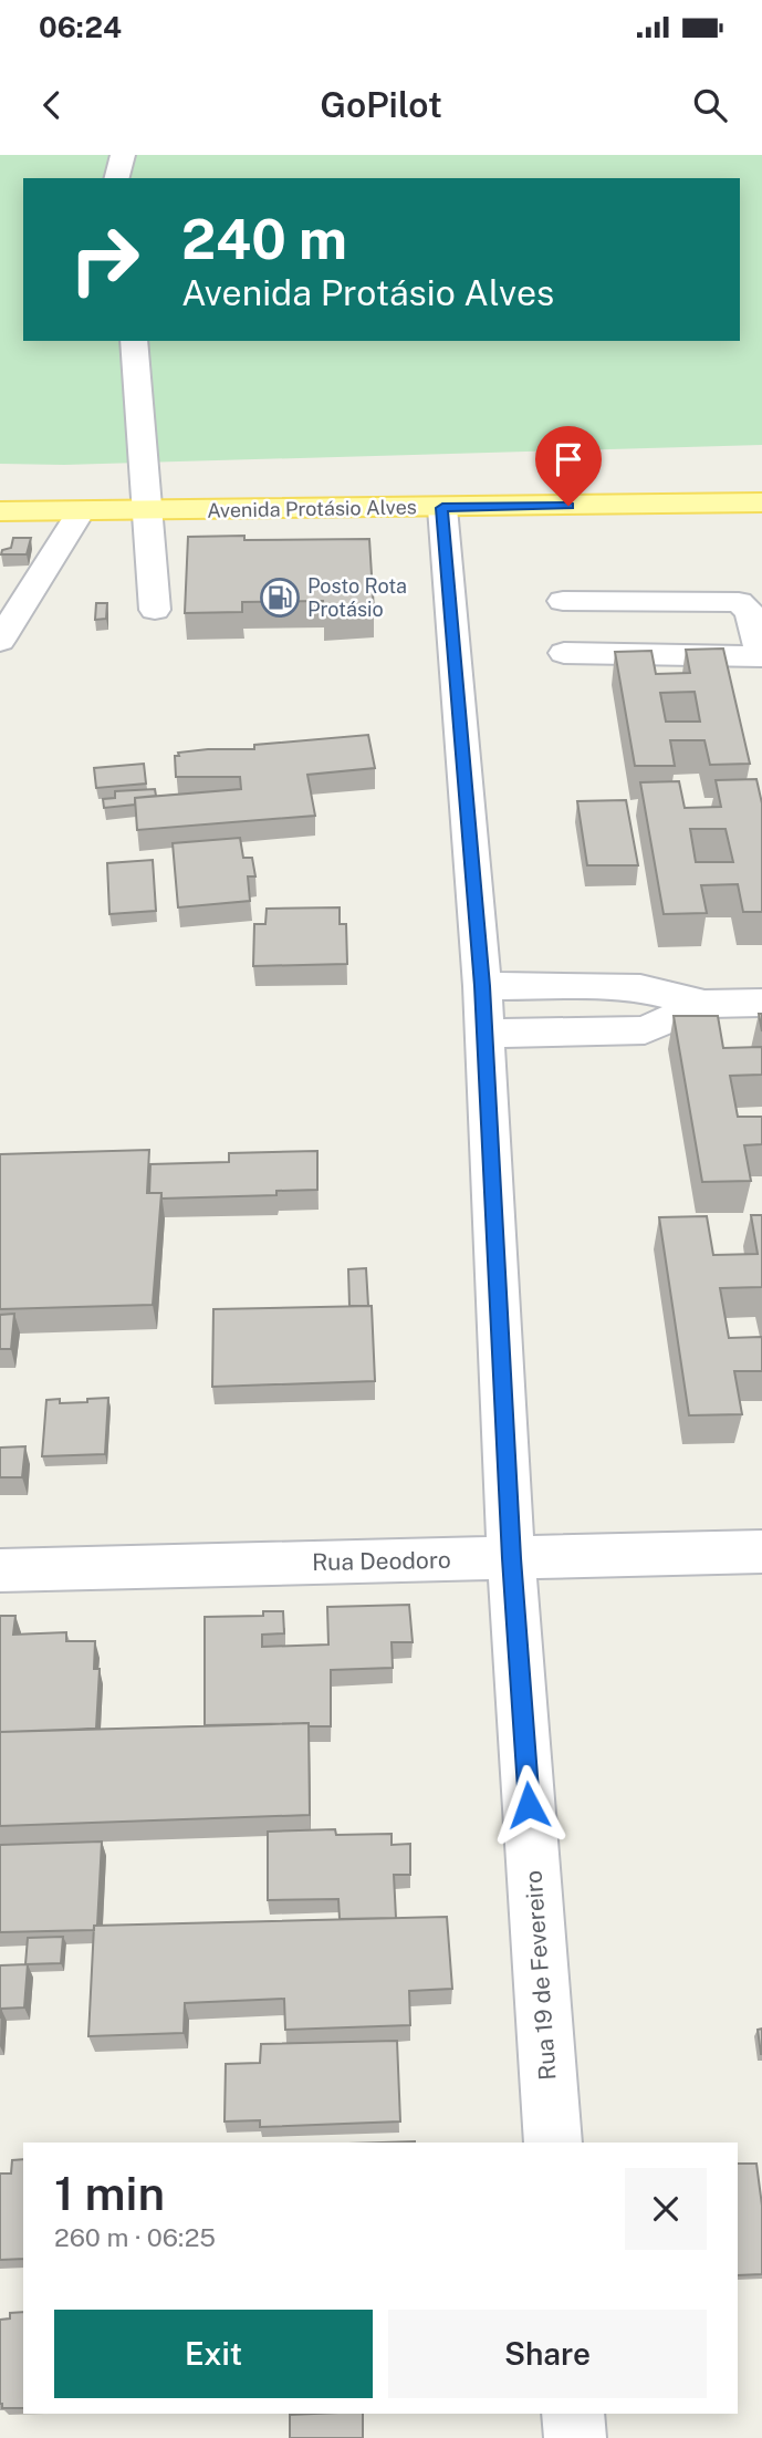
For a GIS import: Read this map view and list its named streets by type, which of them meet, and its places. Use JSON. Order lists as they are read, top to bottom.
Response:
{
  "streets": {
    "main road": ["Avenida Protásio Alves"],
    "street": ["Rua Deodoro", "Rua 19 de Fevereiro"]
  },
  "crossings": [
    ["Avenida Protásio Alves", "Rua 19 de Fevereiro"],
    ["Rua Deodoro", "Rua 19 de Fevereiro"]
  ],
  "places": {
    "fuel station": ["Posto Rota Protásio"]
  },
  "page": {
    "status": "06:24",
    "header": "GoPilot",
    "turn": ["240 m", "Avenida Protásio Alves"],
    "heading": ["1 min", "260 m · 06:25"],
    "buttons": ["Exit", "Share"]
  }
}
